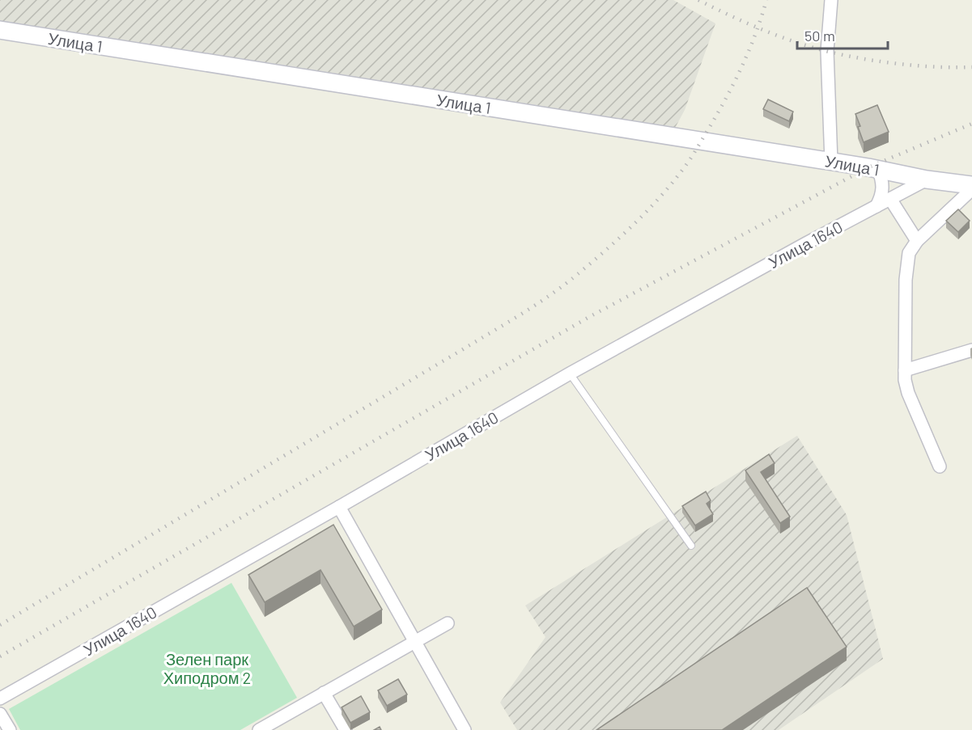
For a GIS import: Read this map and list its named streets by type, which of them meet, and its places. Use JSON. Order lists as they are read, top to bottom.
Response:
{
  "streets": {
    "main road": ["Улица 1"],
    "street": ["Улица 1640"]
  },
  "crossings": [
    ["Улица 1", "Улица 1640"]
  ],
  "parks": ["Зелен парк Хиподром 2"],
  "scale_bar": "50 m"
}
